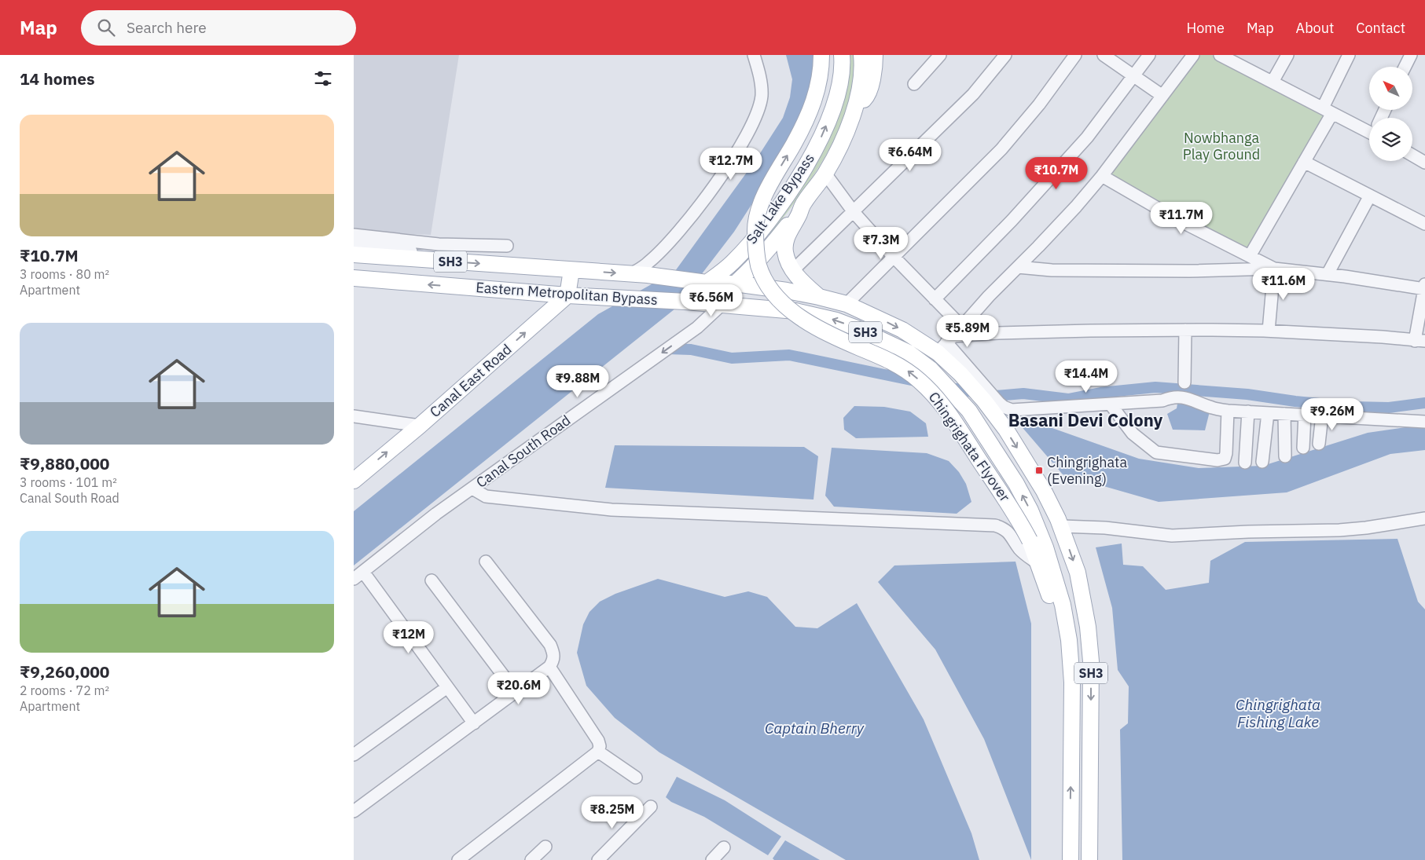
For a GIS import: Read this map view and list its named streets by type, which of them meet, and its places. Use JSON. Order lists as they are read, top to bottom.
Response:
{
  "streets": {
    "main road": [
      "Salt Lake Bypass",
      "SH3",
      "Eastern Metropolitan Bypass",
      "Canal East Road",
      "Chingrighata Flyover"
    ],
    "street": ["Canal South Road"]
  },
  "crossings": [
    ["Salt Lake Bypass", "Eastern Metropolitan Bypass"],
    ["Eastern Metropolitan Bypass", "Canal East Road"],
    ["Eastern Metropolitan Bypass", "Chingrighata Flyover"],
    ["Eastern Metropolitan Bypass", "Canal South Road"]
  ],
  "one_way": ["Canal East Road", "Chingrighata Flyover", "Canal South Road"],
  "districts": ["Basani Devi Colony"],
  "water": ["Chingrighata Fishing Lake", "Captain Bherry"],
  "parks": ["Nowbhanga Play Ground"],
  "places": {
    "transit": ["Chingrighata (Evening)"]
  },
  "north": "top left",
  "page": {
    "header": "Map",
    "search": "Search here",
    "nav": [
      "Home",
      "Map",
      "About",
      "Contact"
    ],
    "heading": "14 homes",
    "list": [
      {
        "name": "₹10.7M",
        "note": "3 rooms · 80 m² · Apartment"
      },
      {
        "name": "₹9,880,000",
        "note": "3 rooms · 101 m² · Canal South Road"
      },
      {
        "name": "₹9,260,000",
        "note": "2 rooms · 72 m² · Apartment"
      }
    ],
    "price": [
      "₹6.64M",
      "₹12.7M",
      "₹10.7M",
      "₹11.7M",
      "₹7.3M",
      "₹11.6M",
      "₹6.56M",
      "₹5.89M",
      "₹14.4M",
      "₹9.88M",
      "₹9.26M",
      "₹12M",
      "₹20.6M",
      "₹8.25M"
    ]
  }
}
